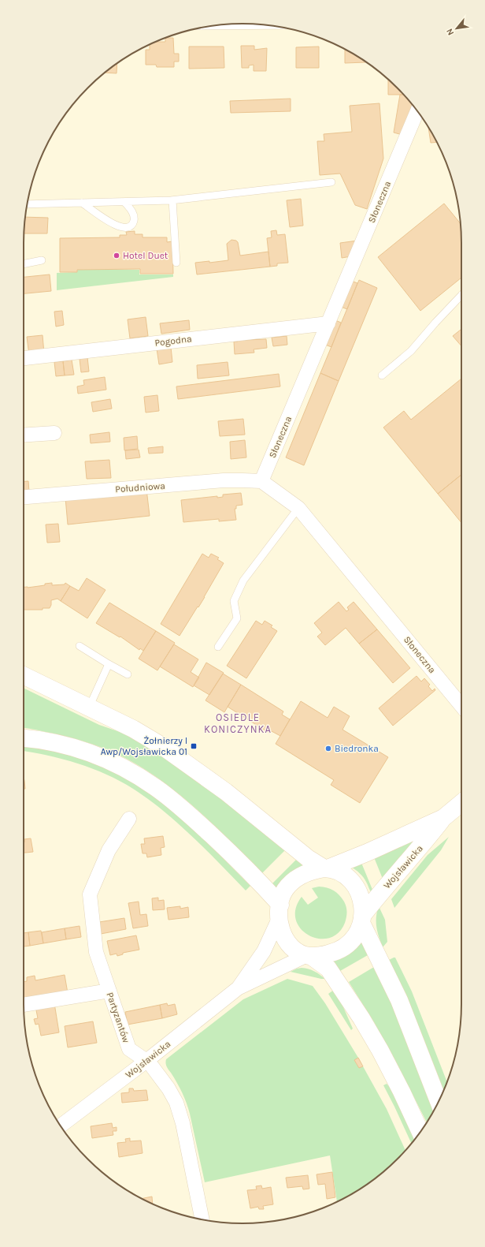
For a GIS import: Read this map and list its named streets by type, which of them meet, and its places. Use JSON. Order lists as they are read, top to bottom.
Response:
{
  "streets": {
    "main road": ["Wojsławicka"],
    "street": [
      "Słoneczna",
      "Pogodna",
      "Południowa",
      "Partyzantów"
    ]
  },
  "crossings": [
    ["Słoneczna", "Pogodna"],
    ["Słoneczna", "Południowa"],
    ["Wojsławicka", "Partyzantów"]
  ],
  "districts": ["OSIEDLE KONICZYNKA"],
  "places": {
    "other": ["Hotel Duet", "Biedronka"],
    "transit": ["Żołnierzy I Awp/Wojsławicka 01"]
  },
  "north": "bottom left"
}
